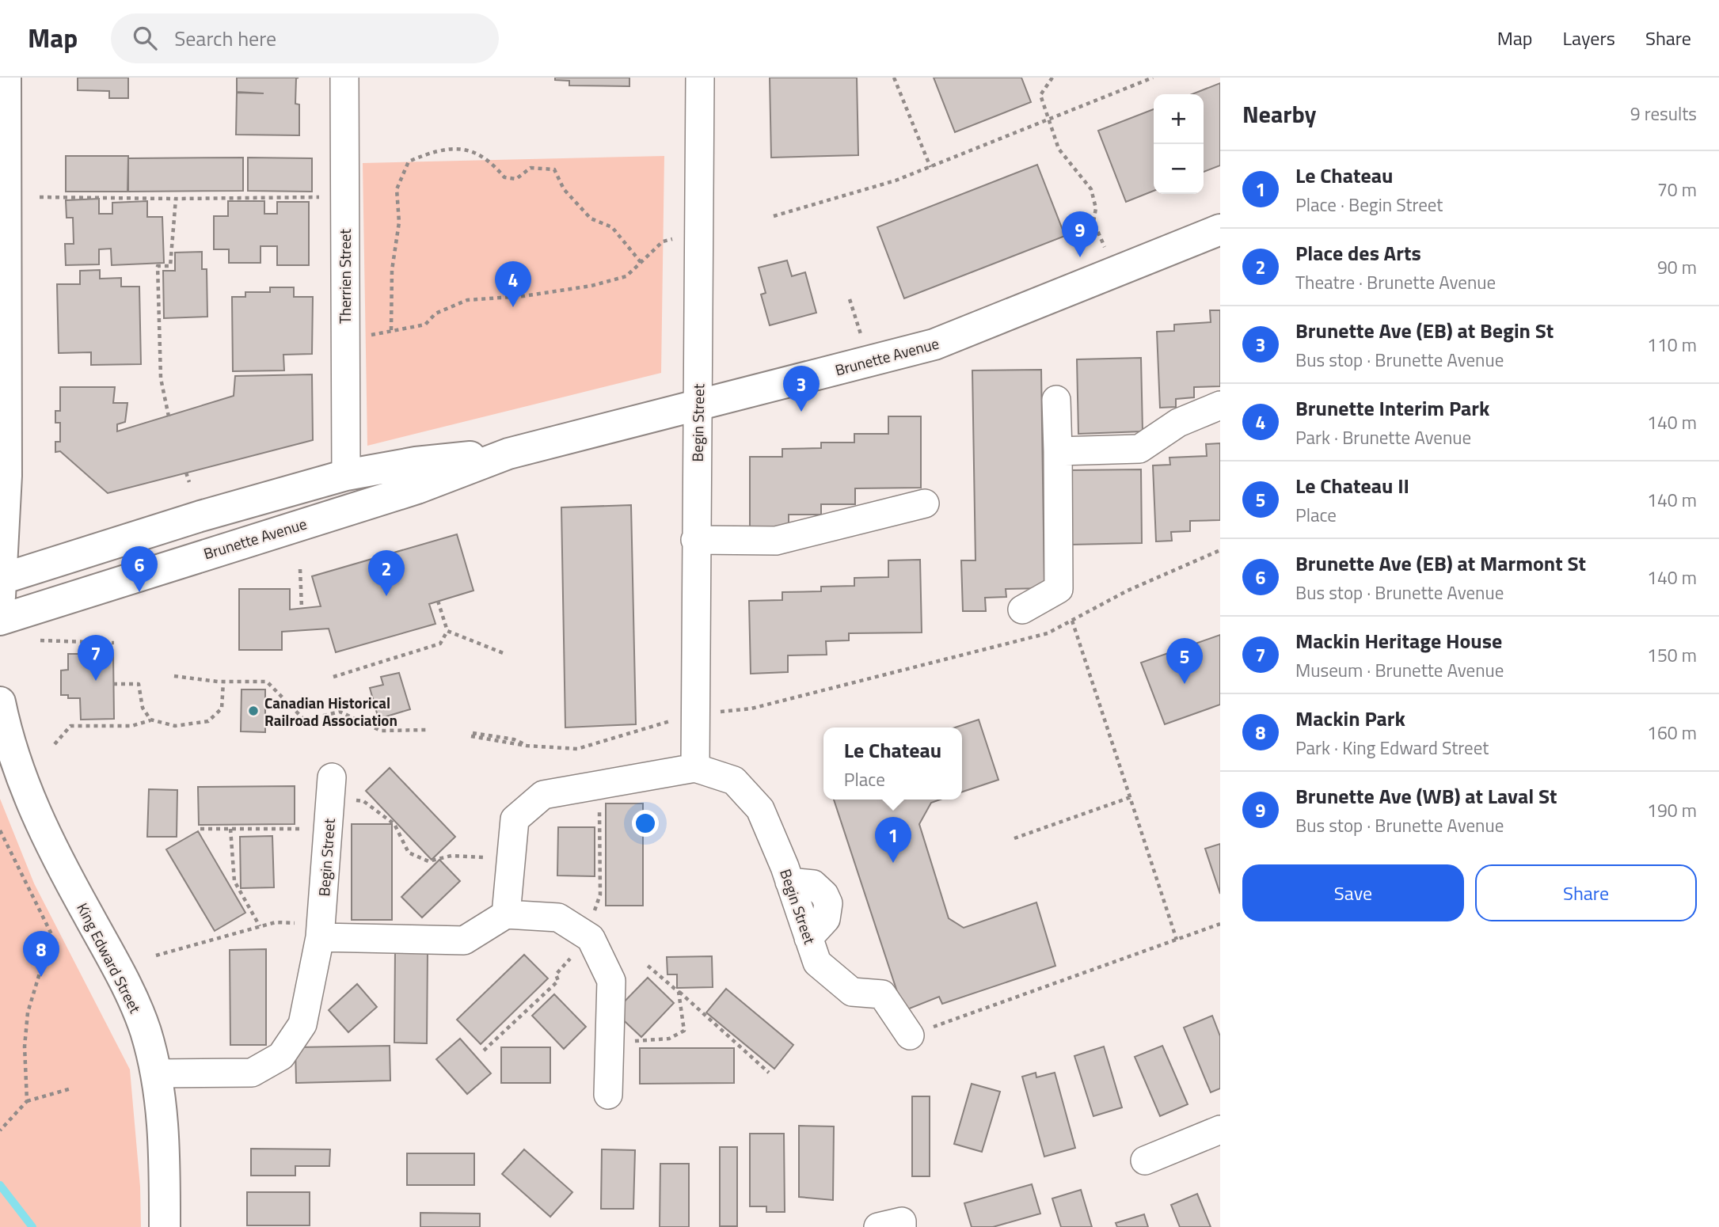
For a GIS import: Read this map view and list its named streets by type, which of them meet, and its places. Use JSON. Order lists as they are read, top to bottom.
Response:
{
  "streets": {
    "main road": ["Brunette Avenue", "King Edward Street"],
    "street": ["Therrien Street", "Begin Street"]
  },
  "crossings": [
    ["Therrien Street", "Brunette Avenue"],
    ["Brunette Avenue", "Begin Street"],
    ["Begin Street", "King Edward Street"]
  ],
  "places": ["Canadian Historical Railroad Association"],
  "page": {
    "header": "Map",
    "search": "Search here",
    "nav": ["Map", "Layers", "Share"],
    "heading": ["Nearby", "9 results"],
    "map_buttons": ["+", "−"],
    "list": [
      {
        "mark": "1",
        "name": "Le Chateau",
        "note": "Place · Begin Street",
        "value": "70 m"
      },
      {
        "mark": "2",
        "name": "Place des Arts",
        "note": "Theatre · Brunette Avenue",
        "value": "90 m"
      },
      {
        "mark": "3",
        "name": "Brunette Ave (EB) at Begin St",
        "note": "Bus stop · Brunette Avenue",
        "value": "110 m"
      },
      {
        "mark": "4",
        "name": "Brunette Interim Park",
        "note": "Park · Brunette Avenue",
        "value": "140 m"
      },
      {
        "mark": "5",
        "name": "Le Chateau II",
        "note": "Place",
        "value": "140 m"
      },
      {
        "mark": "6",
        "name": "Brunette Ave (EB) at Marmont St",
        "note": "Bus stop · Brunette Avenue",
        "value": "140 m"
      },
      {
        "mark": "7",
        "name": "Mackin Heritage House",
        "note": "Museum · Brunette Avenue",
        "value": "150 m"
      },
      {
        "mark": "8",
        "name": "Mackin Park",
        "note": "Park · King Edward Street",
        "value": "160 m"
      },
      {
        "mark": "9",
        "name": "Brunette Ave (WB) at Laval St",
        "note": "Bus stop · Brunette Avenue",
        "value": "190 m"
      }
    ],
    "pins": [
      "9",
      "4",
      "3",
      "6",
      "2",
      "7",
      "5",
      "1",
      "8"
    ],
    "popup": ["Le Chateau", "Place"],
    "buttons": ["Save", "Share"]
  }
}
